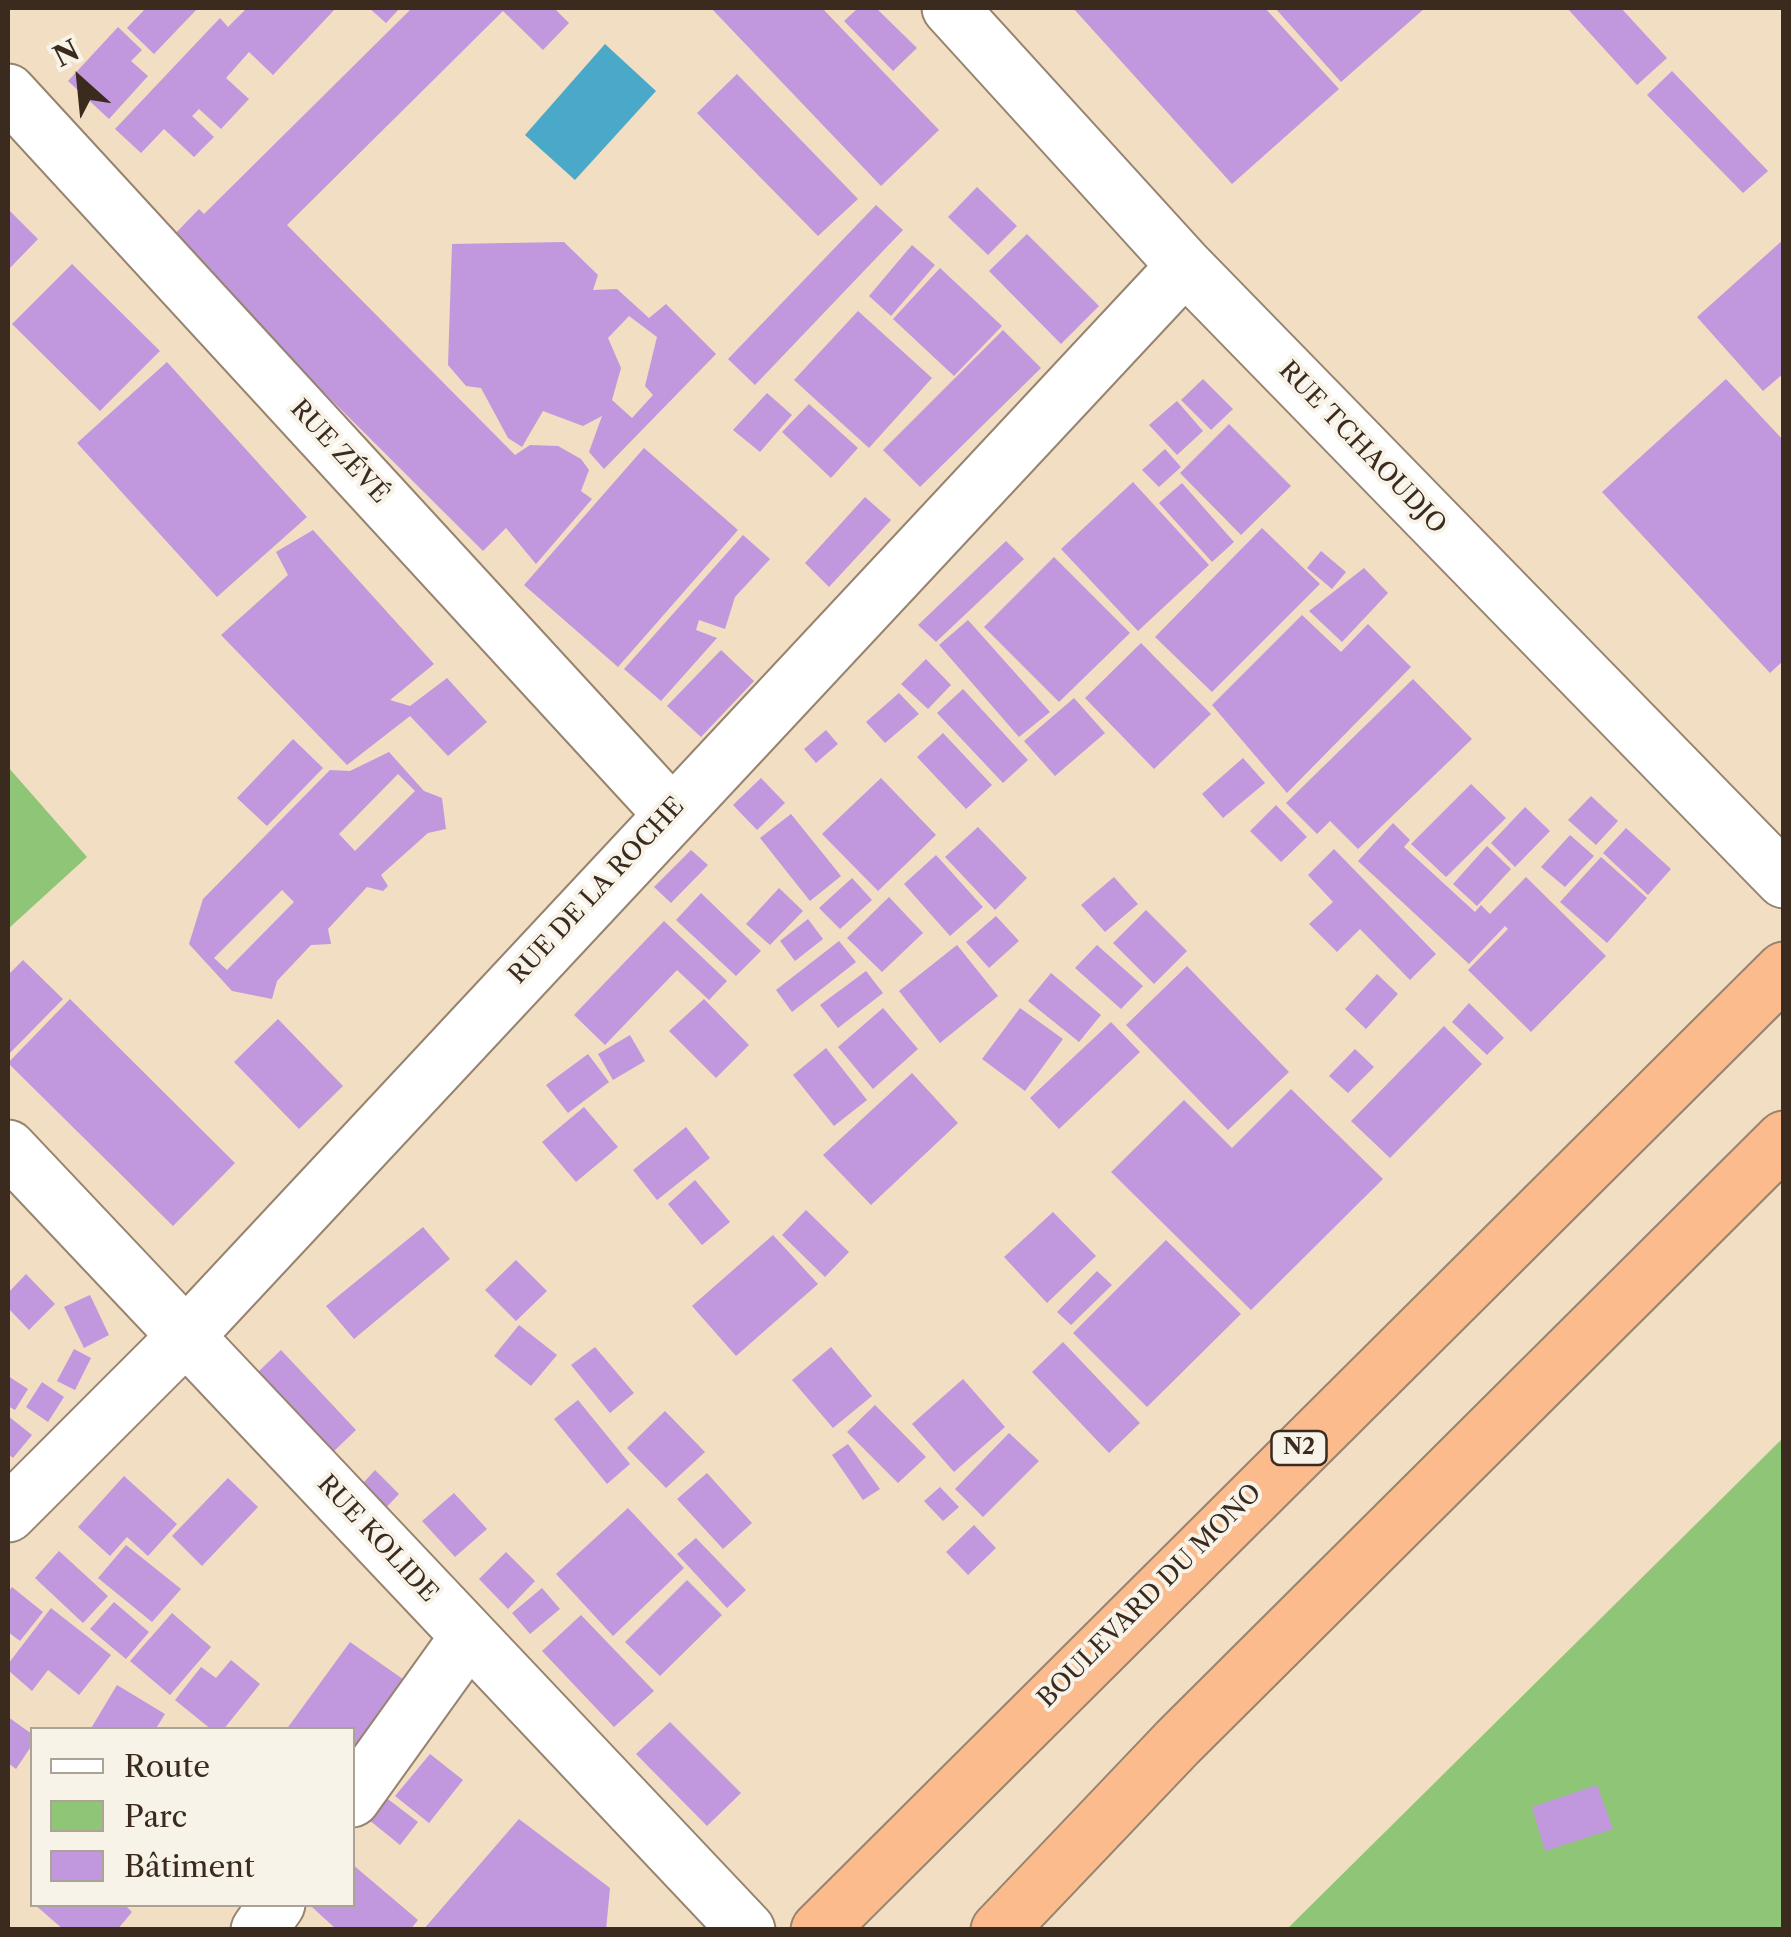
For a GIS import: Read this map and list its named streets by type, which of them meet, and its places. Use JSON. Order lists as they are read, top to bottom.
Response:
{
  "streets": {
    "highway": ["N2", "BOULEVARD DU MONO"],
    "street": [
      "RUE TCHAOUDJO",
      "RUE ZÉVÉ",
      "RUE DE LA ROCHE",
      "RUE KOLIDE"
    ]
  },
  "crossings": [
    ["RUE TCHAOUDJO", "RUE DE LA ROCHE"],
    ["RUE ZÉVÉ", "RUE DE LA ROCHE"],
    ["RUE DE LA ROCHE", "RUE KOLIDE"]
  ],
  "legend": ["Route", "Parc", "Bâtiment"],
  "north": "top left"
}
